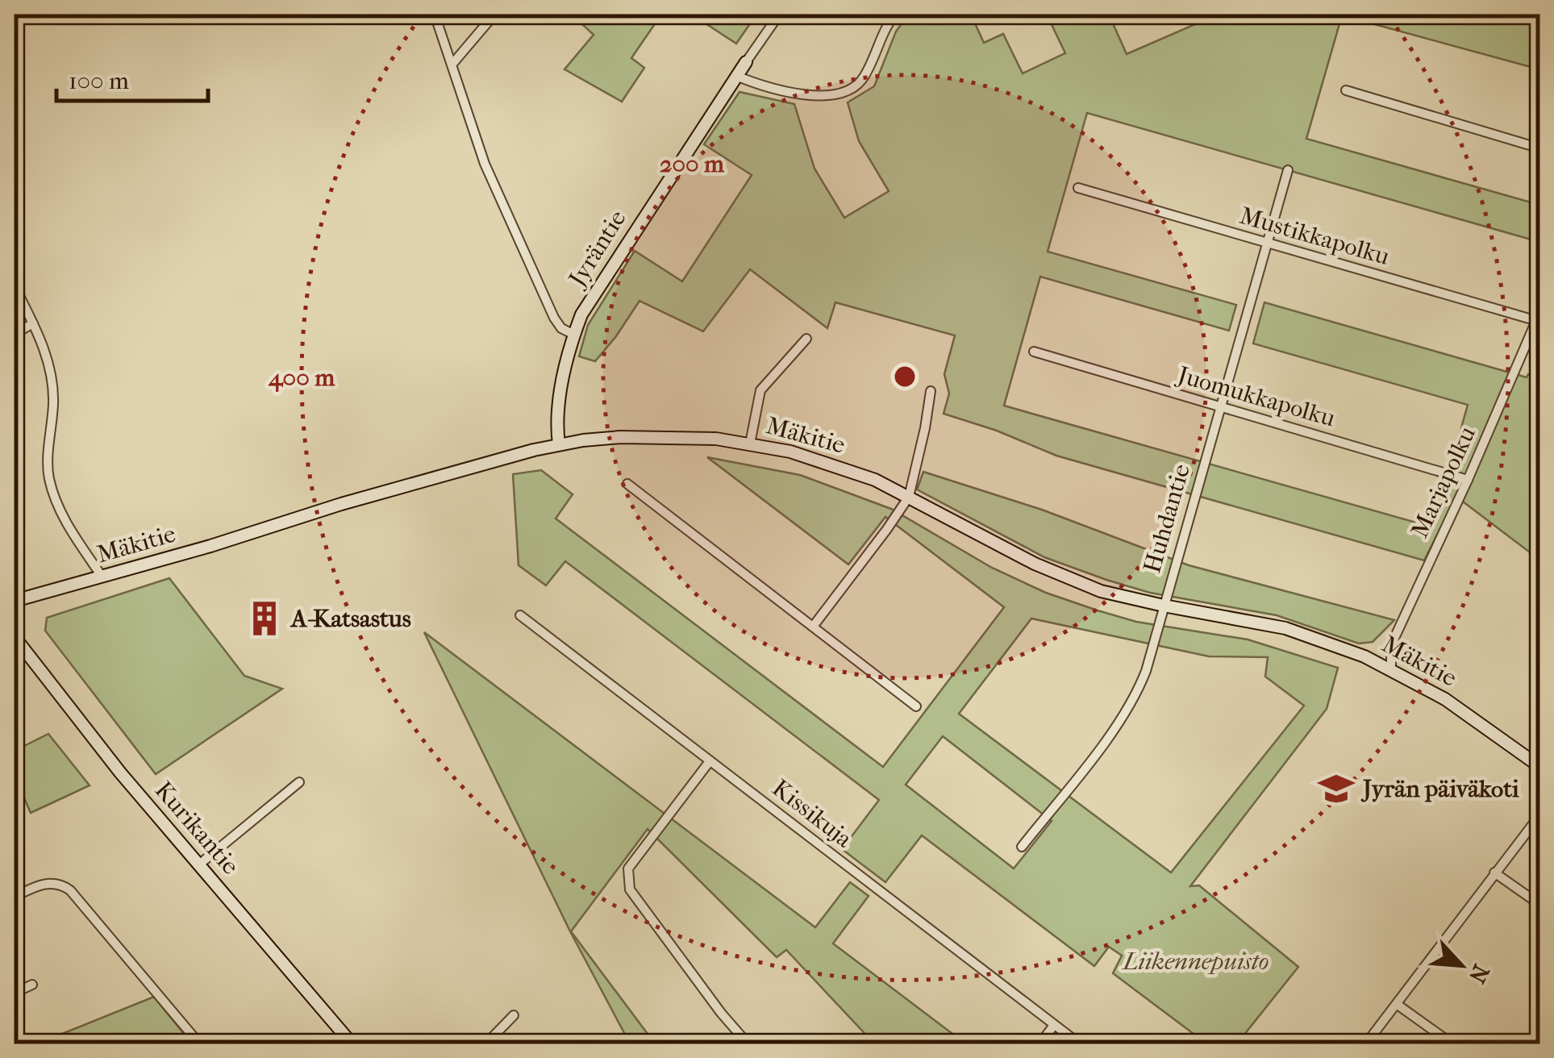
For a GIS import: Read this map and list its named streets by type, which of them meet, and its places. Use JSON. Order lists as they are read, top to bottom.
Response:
{
  "streets": {
    "street": [
      "Mustikkapolku",
      "Jyräntie",
      "Juomukkapolku",
      "Mäkitie",
      "Marjapolku",
      "Huhdantie",
      "Kissikuja",
      "Kurikantie"
    ]
  },
  "crossings": [
    ["Mustikkapolku", "Marjapolku"],
    ["Mustikkapolku", "Huhdantie"],
    ["Jyräntie", "Mäkitie"],
    ["Juomukkapolku", "Marjapolku"],
    ["Juomukkapolku", "Huhdantie"],
    ["Mäkitie", "Marjapolku"],
    ["Mäkitie", "Huhdantie"]
  ],
  "parks": ["Liikennepuisto"],
  "places": {
    "building": ["A-Katsastus"],
    "school or university": ["Jyrän päiväkoti"]
  },
  "scale_bar": "100 m",
  "north": "bottom right",
  "rings": ["200 m", "400 m"]
}
